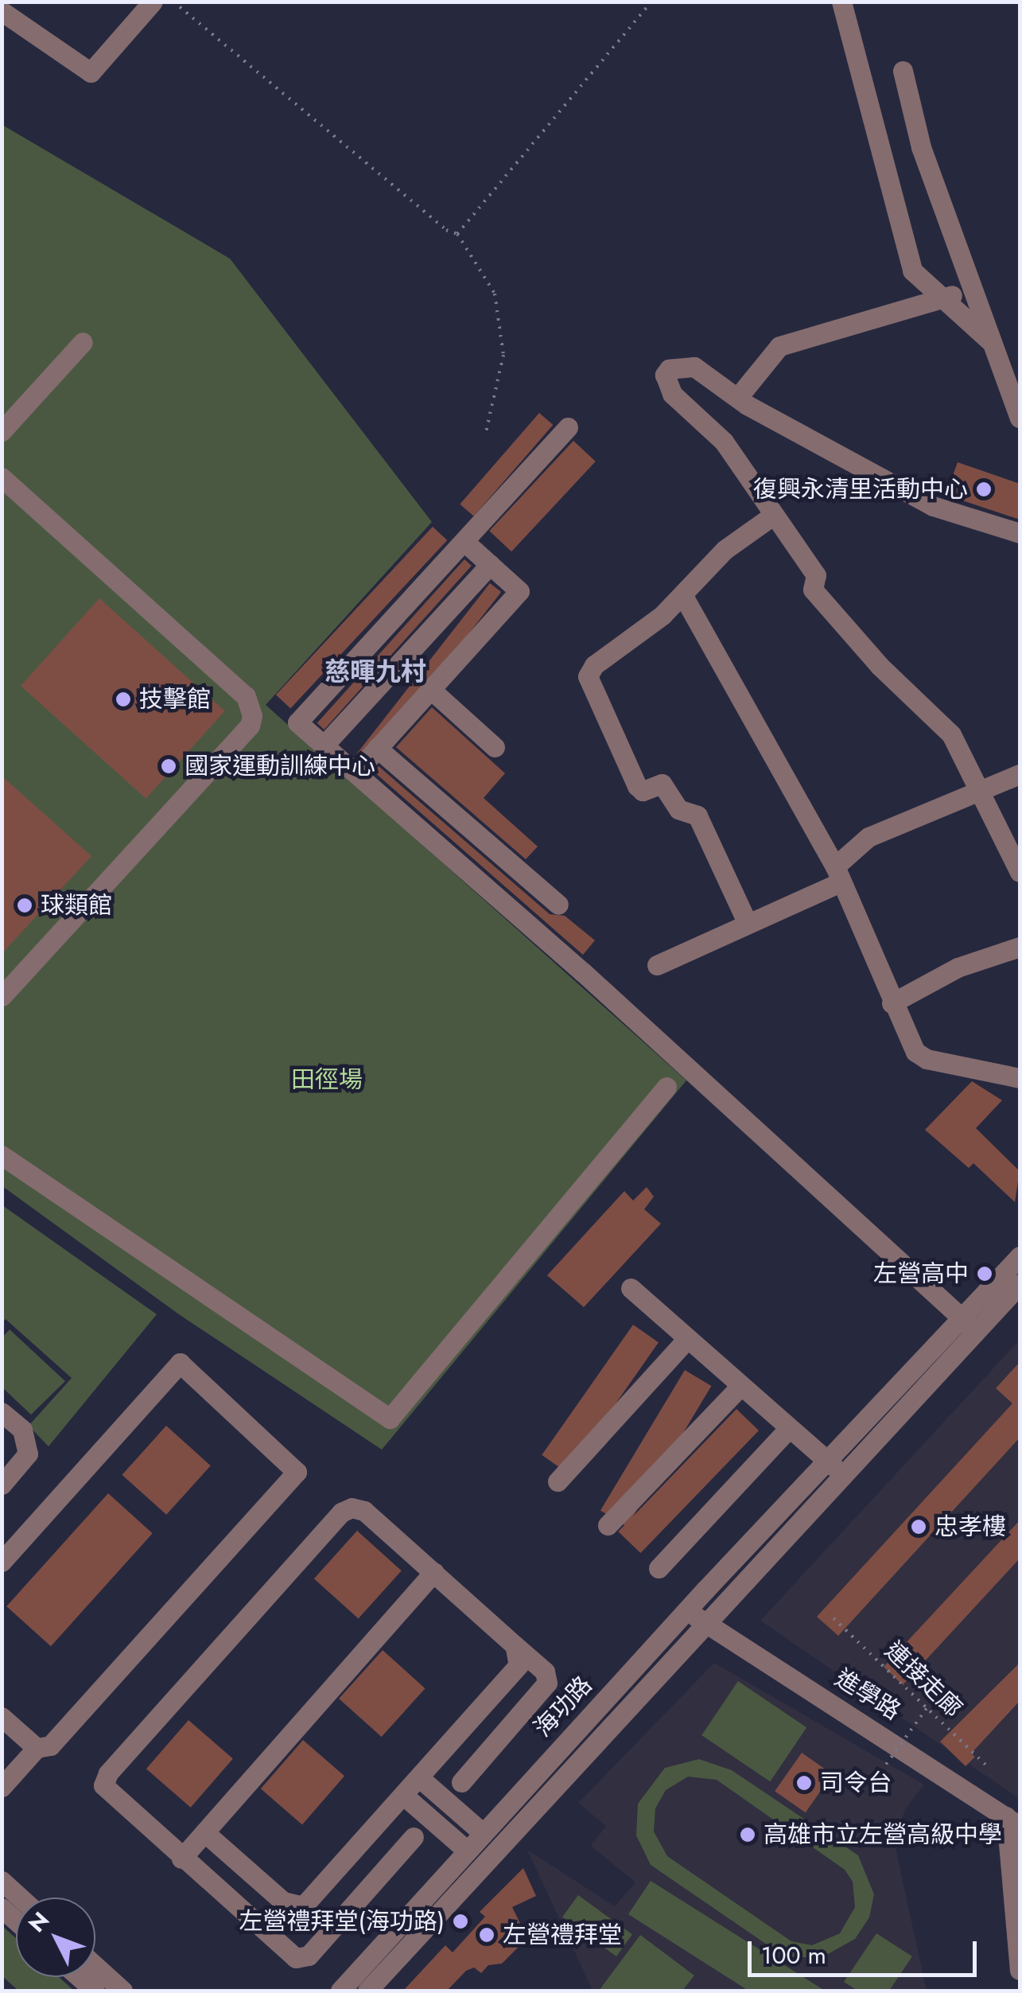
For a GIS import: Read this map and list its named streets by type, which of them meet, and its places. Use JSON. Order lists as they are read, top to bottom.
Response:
{
  "streets": {
    "street": ["進學路", "海功路"],
    "path": ["連接走廊"]
  },
  "crossings": [
    ["進學路", "海功路"]
  ],
  "districts": ["慈暉九村"],
  "parks": ["田徑場"],
  "places": [
    "復興永清里活動中心",
    "技擊館",
    "國家運動訓練中心",
    "球類館",
    "左營高中",
    "忠孝樓",
    "司令台",
    "高雄市立左營高級中學",
    "左營禮拜堂(海功路)",
    "左營禮拜堂"
  ],
  "scale_bar": "100 m",
  "north": "top left"
}
